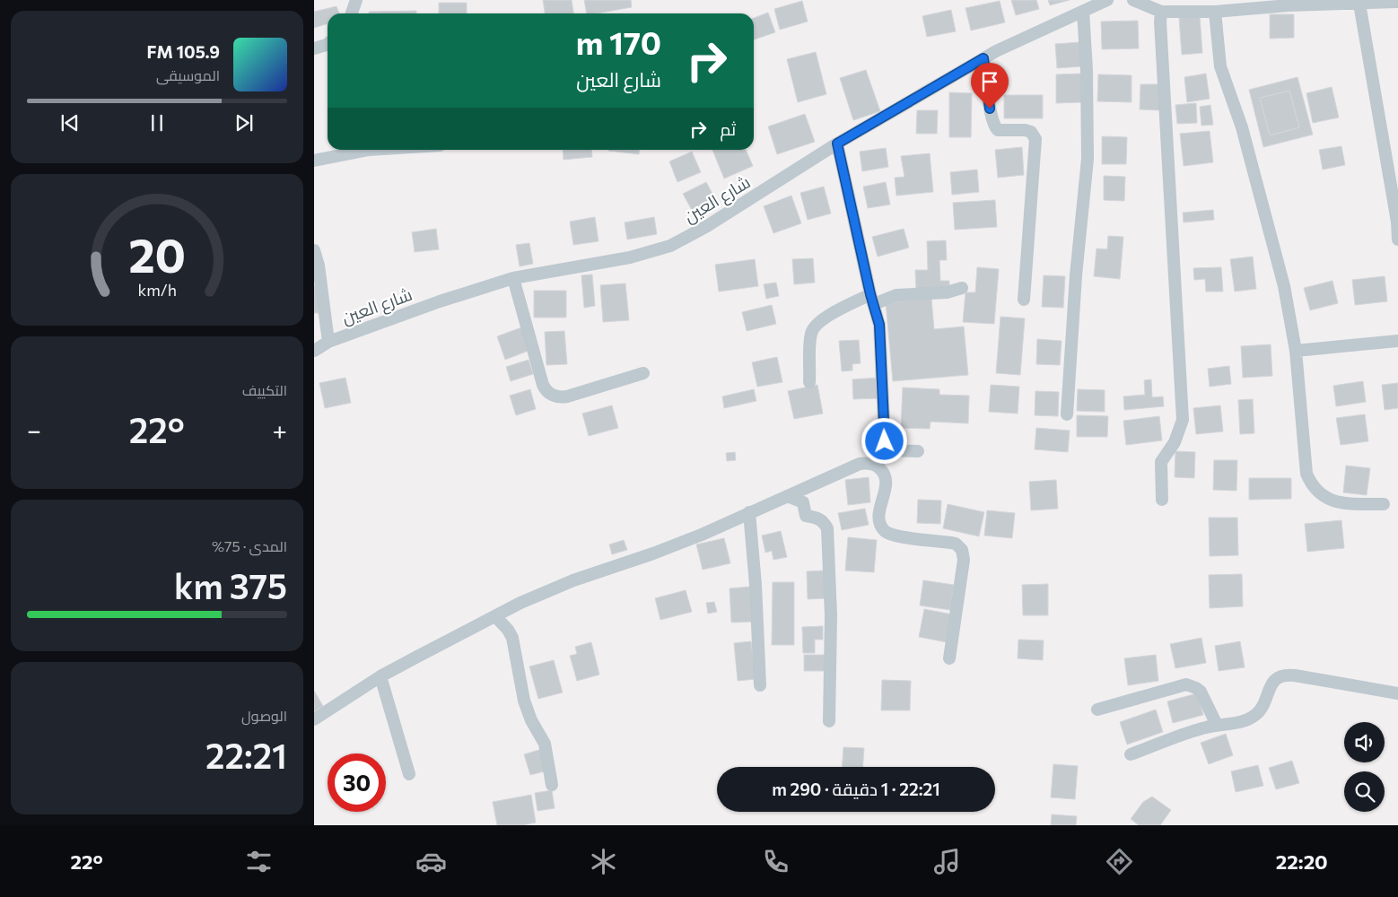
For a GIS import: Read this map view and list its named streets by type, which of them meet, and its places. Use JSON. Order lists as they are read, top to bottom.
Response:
{
  "streets": {
    "street": ["شارع العين"]
  },
  "page": {
    "turn": ["170 m", "شارع العين"],
    "song": ["105.9 FM", "الموسيقى"],
    "then": "ثم",
    "tile": [
      "التكييف",
      ["المدى · 75%", "375 km"],
      ["الوصول", "22:21"]
    ],
    "heat": ["−", "22°", "+"],
    "limit": "30",
    "trip": "22:21 · 1 دقيقة · 290 m",
    "tabs": ["22:20", "22°"],
    "gauge": ["20", "km/h"]
  }
}
